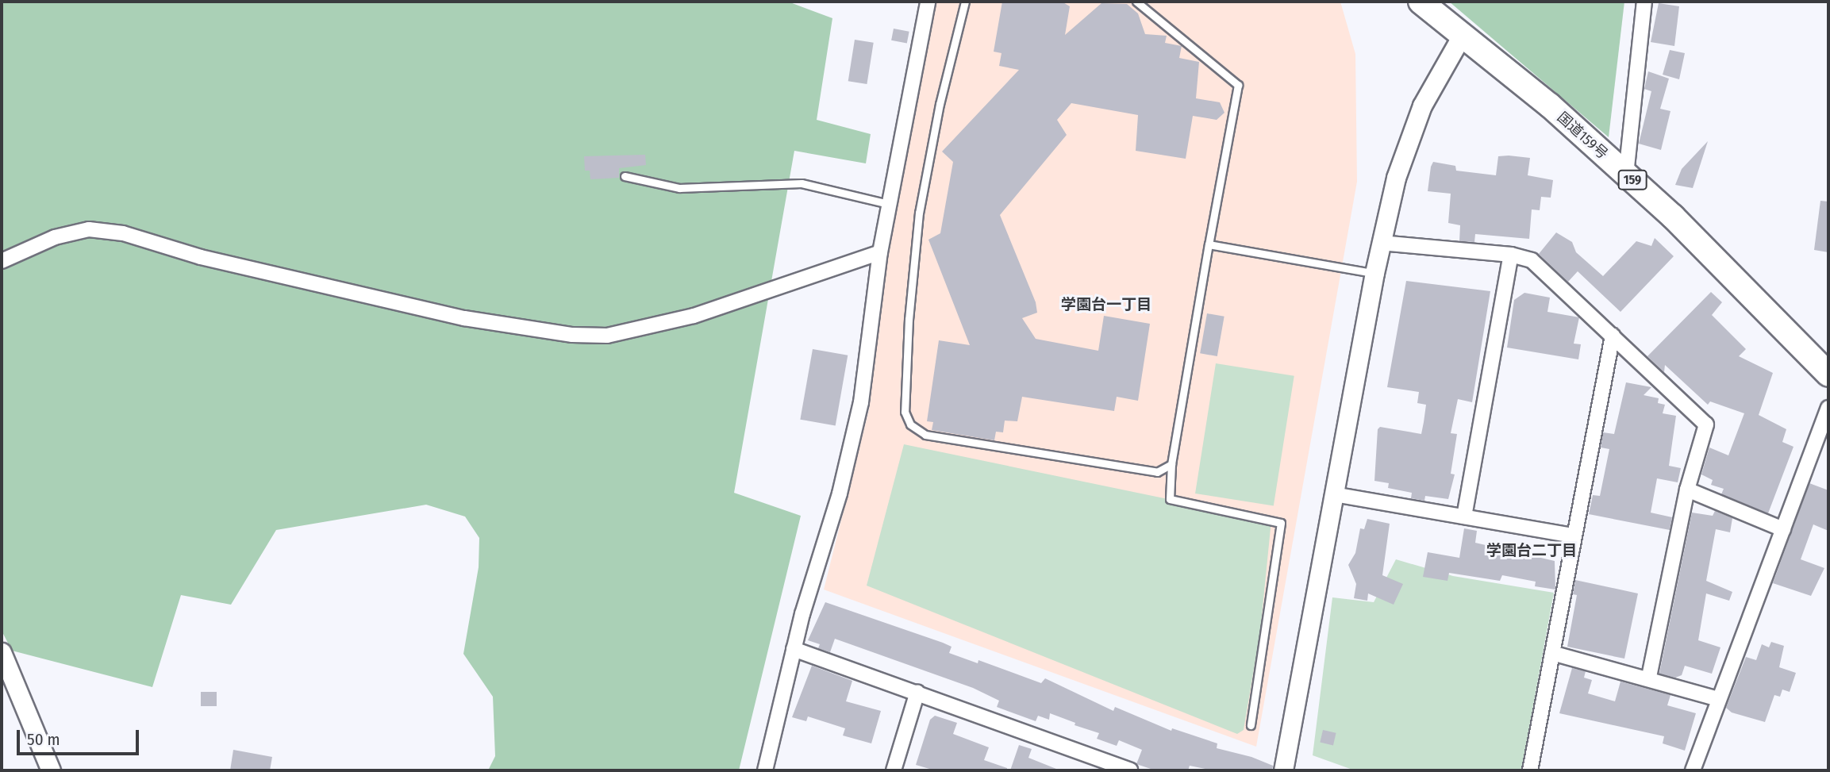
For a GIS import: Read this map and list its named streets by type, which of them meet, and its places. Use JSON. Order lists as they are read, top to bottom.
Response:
{
  "streets": {
    "highway": ["国道159号", "159"]
  },
  "districts": ["学園台一丁目", "学園台二丁目"],
  "scale_bar": "50 m"
}
